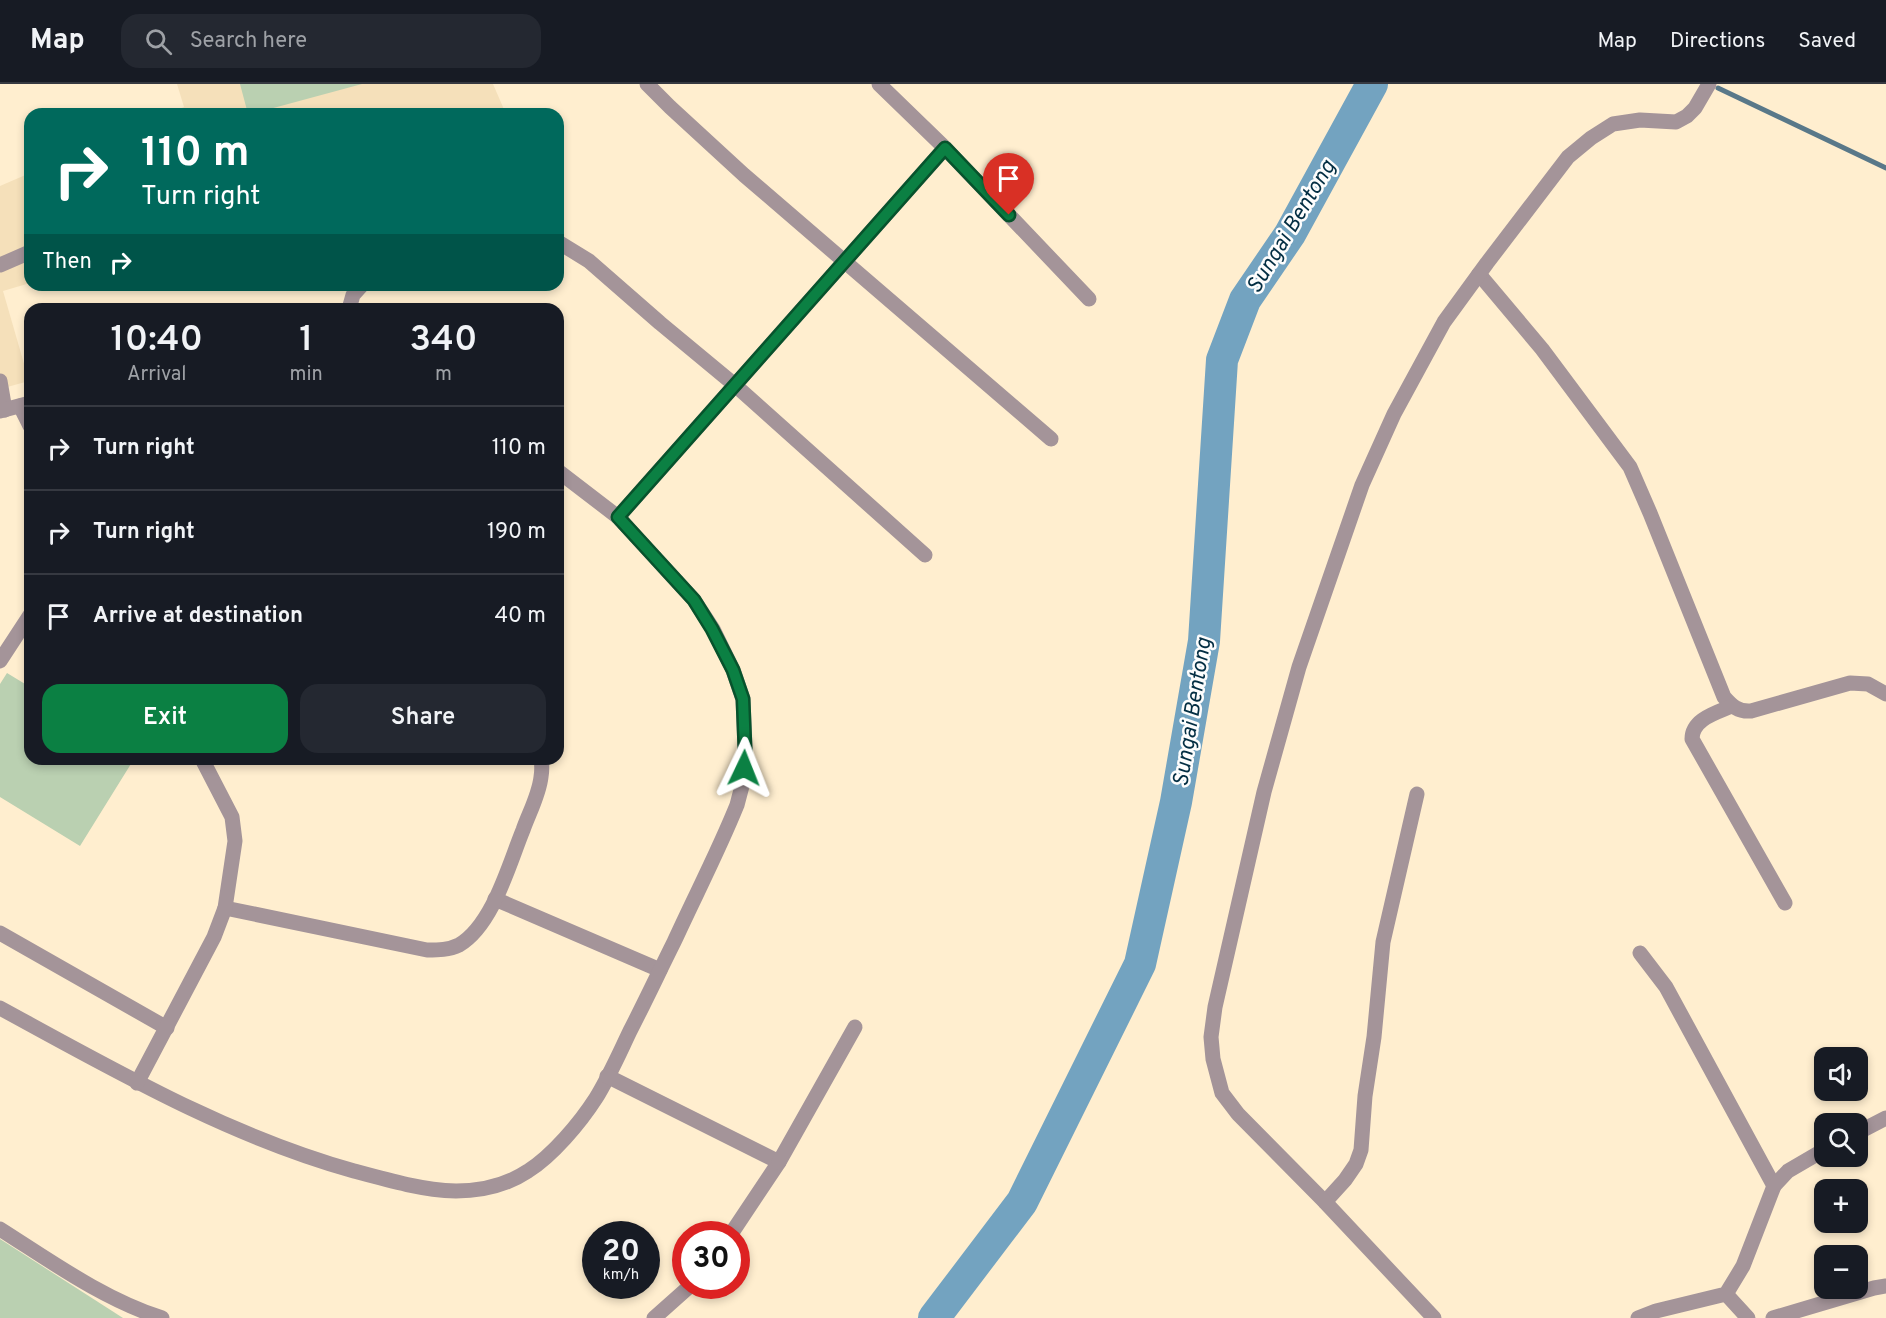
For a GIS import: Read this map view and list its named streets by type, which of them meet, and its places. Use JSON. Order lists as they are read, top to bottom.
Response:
{
  "water": ["Sungai Bentong"],
  "page": {
    "header": "Map",
    "search": "Search here",
    "nav": ["Map", "Directions", "Saved"],
    "turn": ["110 m", "Turn right"],
    "then": "Then",
    "eta": [
      "10:40",
      "Arrival",
      "1",
      "min",
      "340",
      "m"
    ],
    "list": [
      {
        "name": "Turn right",
        "value": "110 m"
      },
      {
        "name": "Turn right",
        "value": "190 m"
      },
      {
        "name": "Arrive at destination",
        "value": "40 m"
      }
    ],
    "buttons": ["Exit", "Share"],
    "map_buttons": ["+", "−"],
    "speed": "20 km/h",
    "limit": "30"
  }
}
